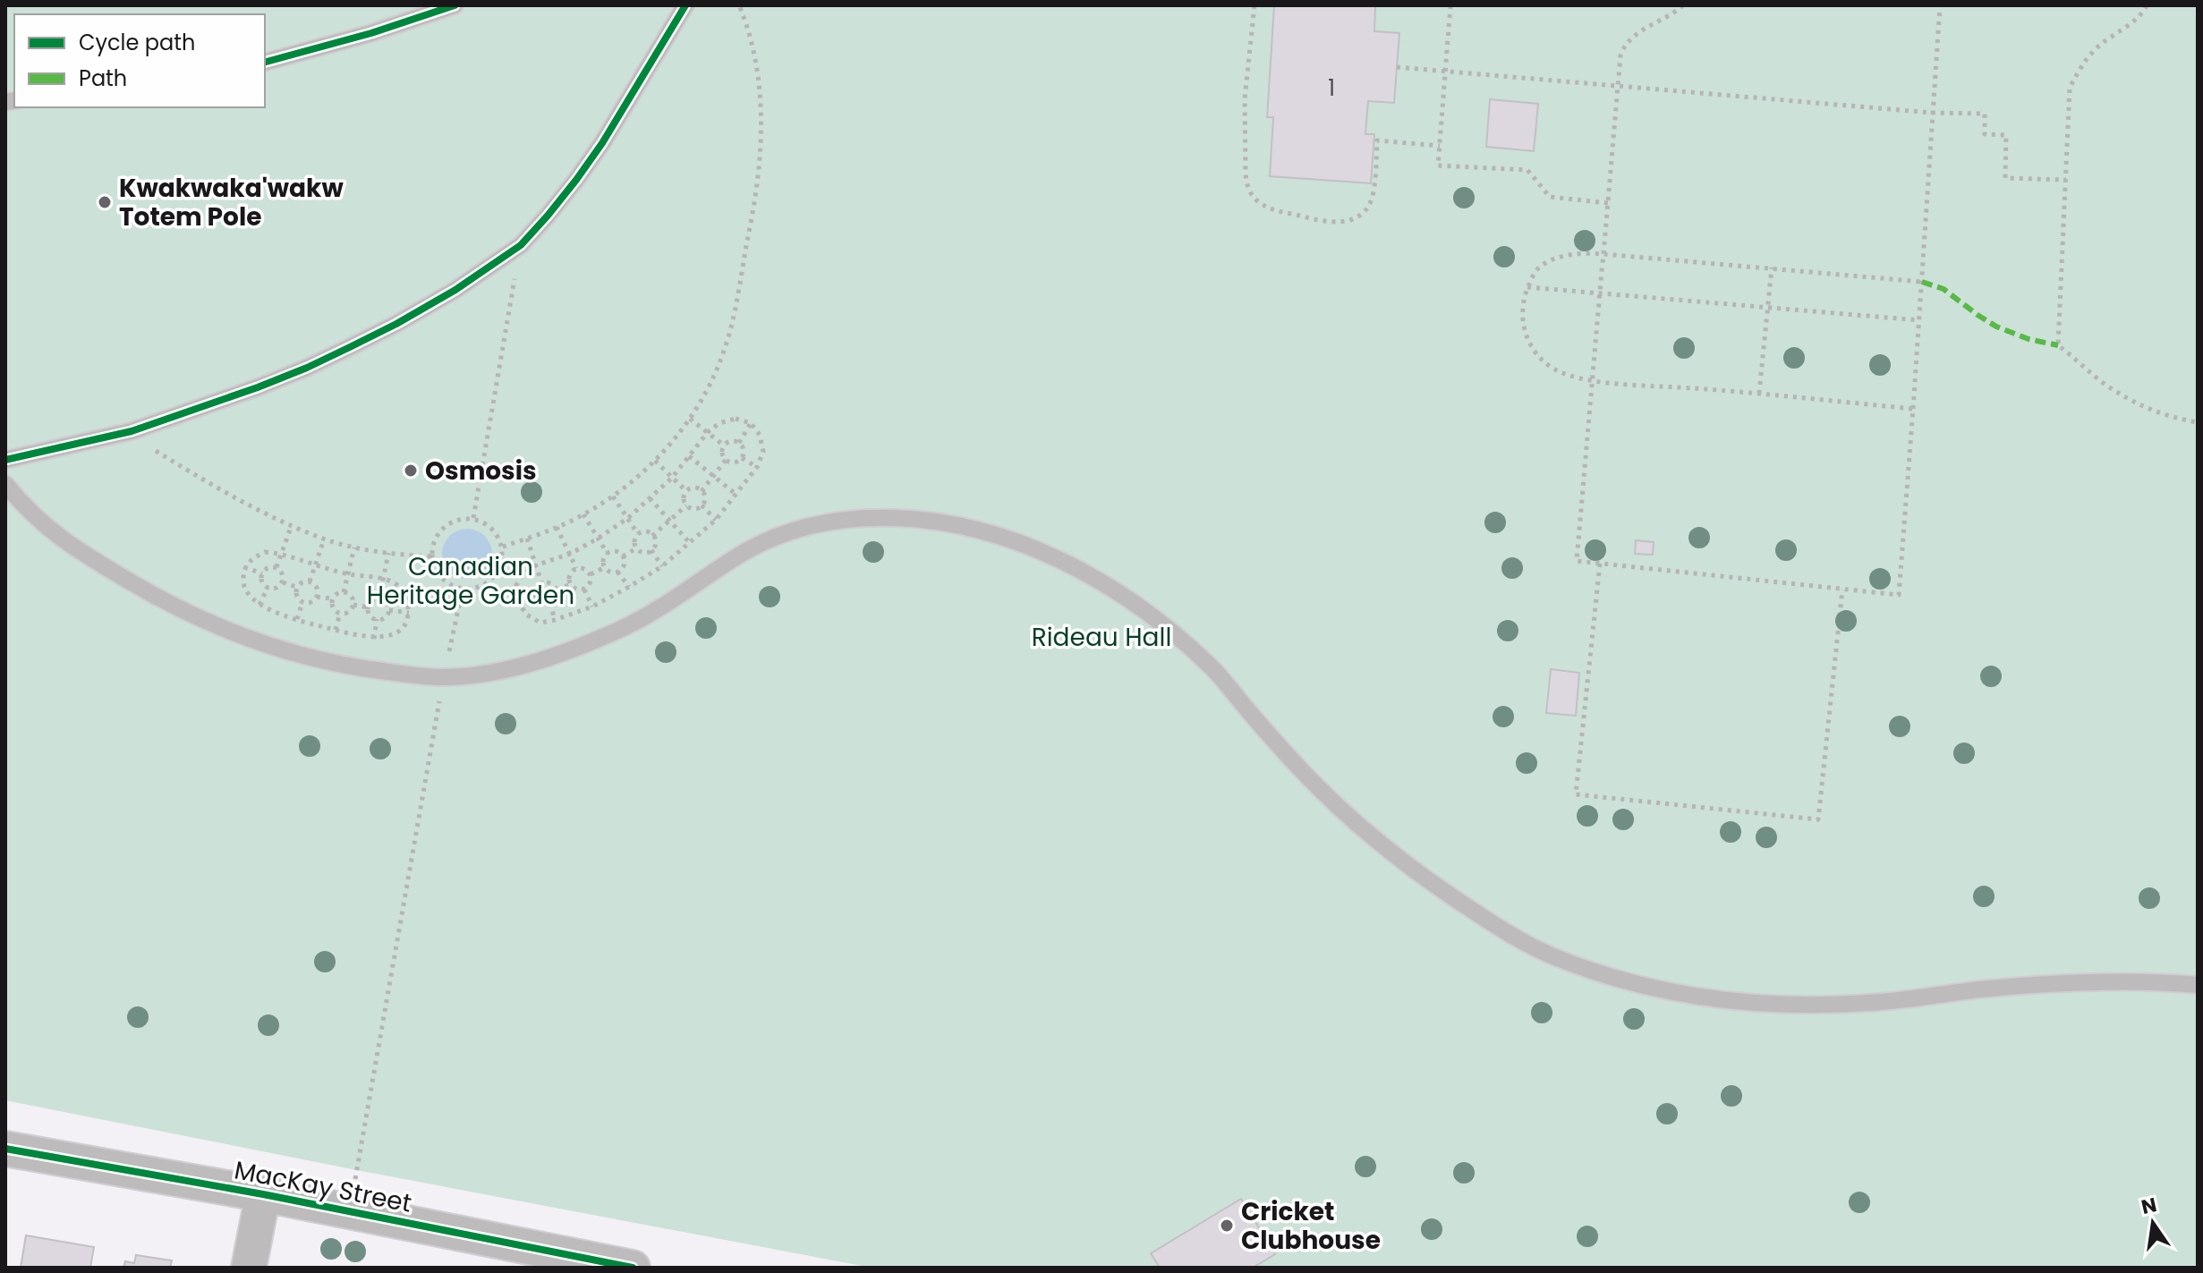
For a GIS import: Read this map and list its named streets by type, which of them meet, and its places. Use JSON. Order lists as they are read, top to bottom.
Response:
{
  "streets": {
    "street": ["MacKay Street"]
  },
  "parks": ["Canadian Heritage Garden", "Rideau Hall"],
  "places": ["Kwakwaka'wakw Totem Pole", "Osmosis", "Cricket Clubhouse"],
  "house_numbers": ["1"],
  "legend": ["Cycle path", "Path"],
  "north": "top"
}
